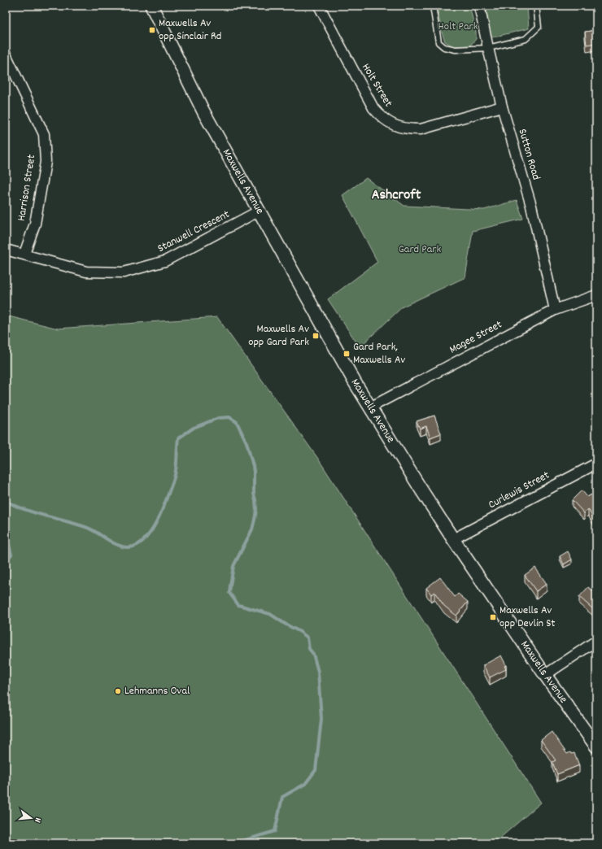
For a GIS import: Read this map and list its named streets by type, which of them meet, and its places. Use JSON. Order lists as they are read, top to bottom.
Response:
{
  "streets": {
    "street": [
      "Holt Street",
      "Sutton Road",
      "Maxwells Avenue",
      "Harrison Street",
      "Stanwell Crescent",
      "Magee Street",
      "Curlewis Street"
    ]
  },
  "crossings": [
    ["Holt Street", "Sutton Road"],
    ["Sutton Road", "Magee Street"],
    ["Maxwells Avenue", "Stanwell Crescent"],
    ["Maxwells Avenue", "Magee Street"],
    ["Maxwells Avenue", "Curlewis Street"],
    ["Harrison Street", "Stanwell Crescent"]
  ],
  "districts": ["Ashcroft"],
  "parks": ["Holt Park", "Gard Park"],
  "places": {
    "transit": [
      "Maxwells Av opp Sinclair Rd",
      "Maxwells Av opp Gard Park",
      "Gard Park, Maxwells Av",
      "Maxwells Av opp Devlin St"
    ],
    "other": ["Lehmanns Oval"]
  },
  "north": "right"
}
